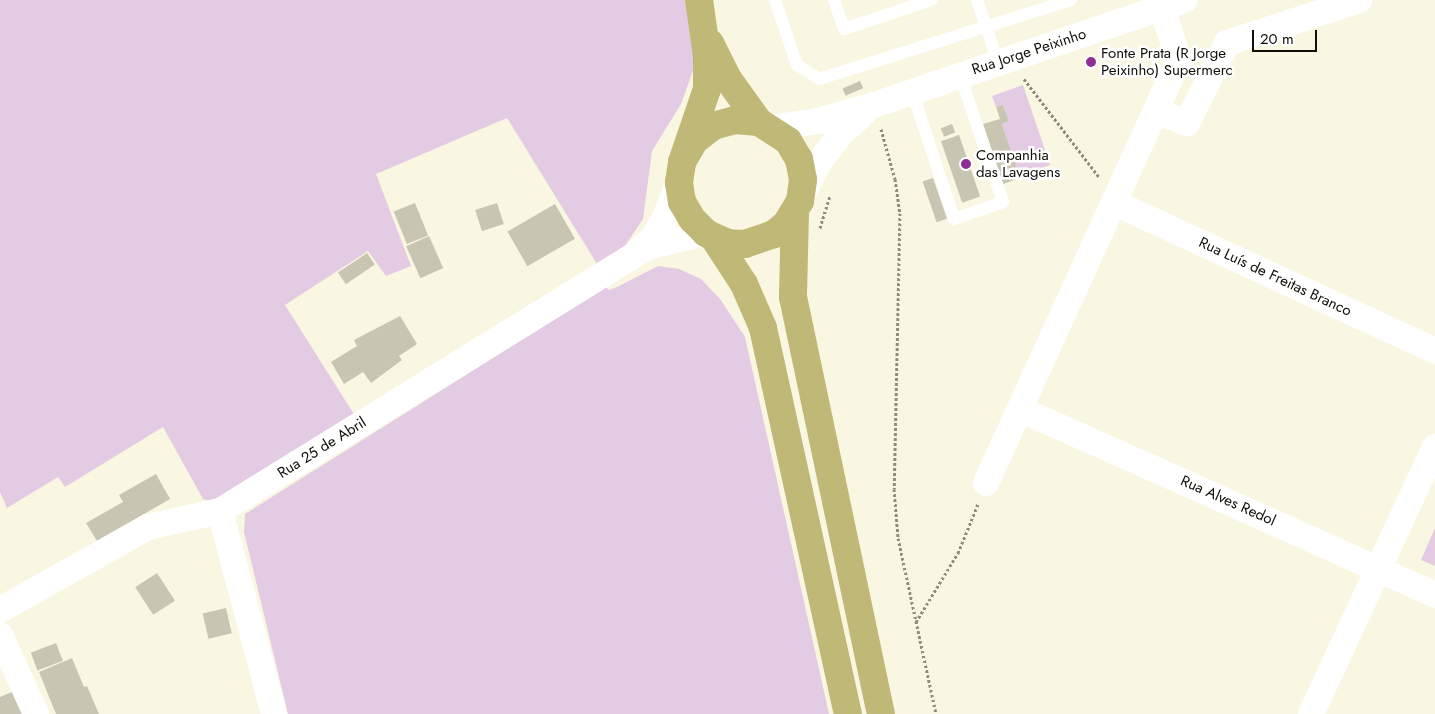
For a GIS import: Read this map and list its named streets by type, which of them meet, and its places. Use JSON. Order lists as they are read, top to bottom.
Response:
{
  "streets": {
    "street": [
      "Rua Jorge Peixinho",
      "Rua Luís de Freitas Branco",
      "Rua 25 de Abril",
      "Rua Alves Redol"
    ]
  },
  "places": ["Fonte Prata (R Jorge Peixinho) Supermerc", "Companhia das Lavagens"],
  "scale_bar": "20 m"
}
